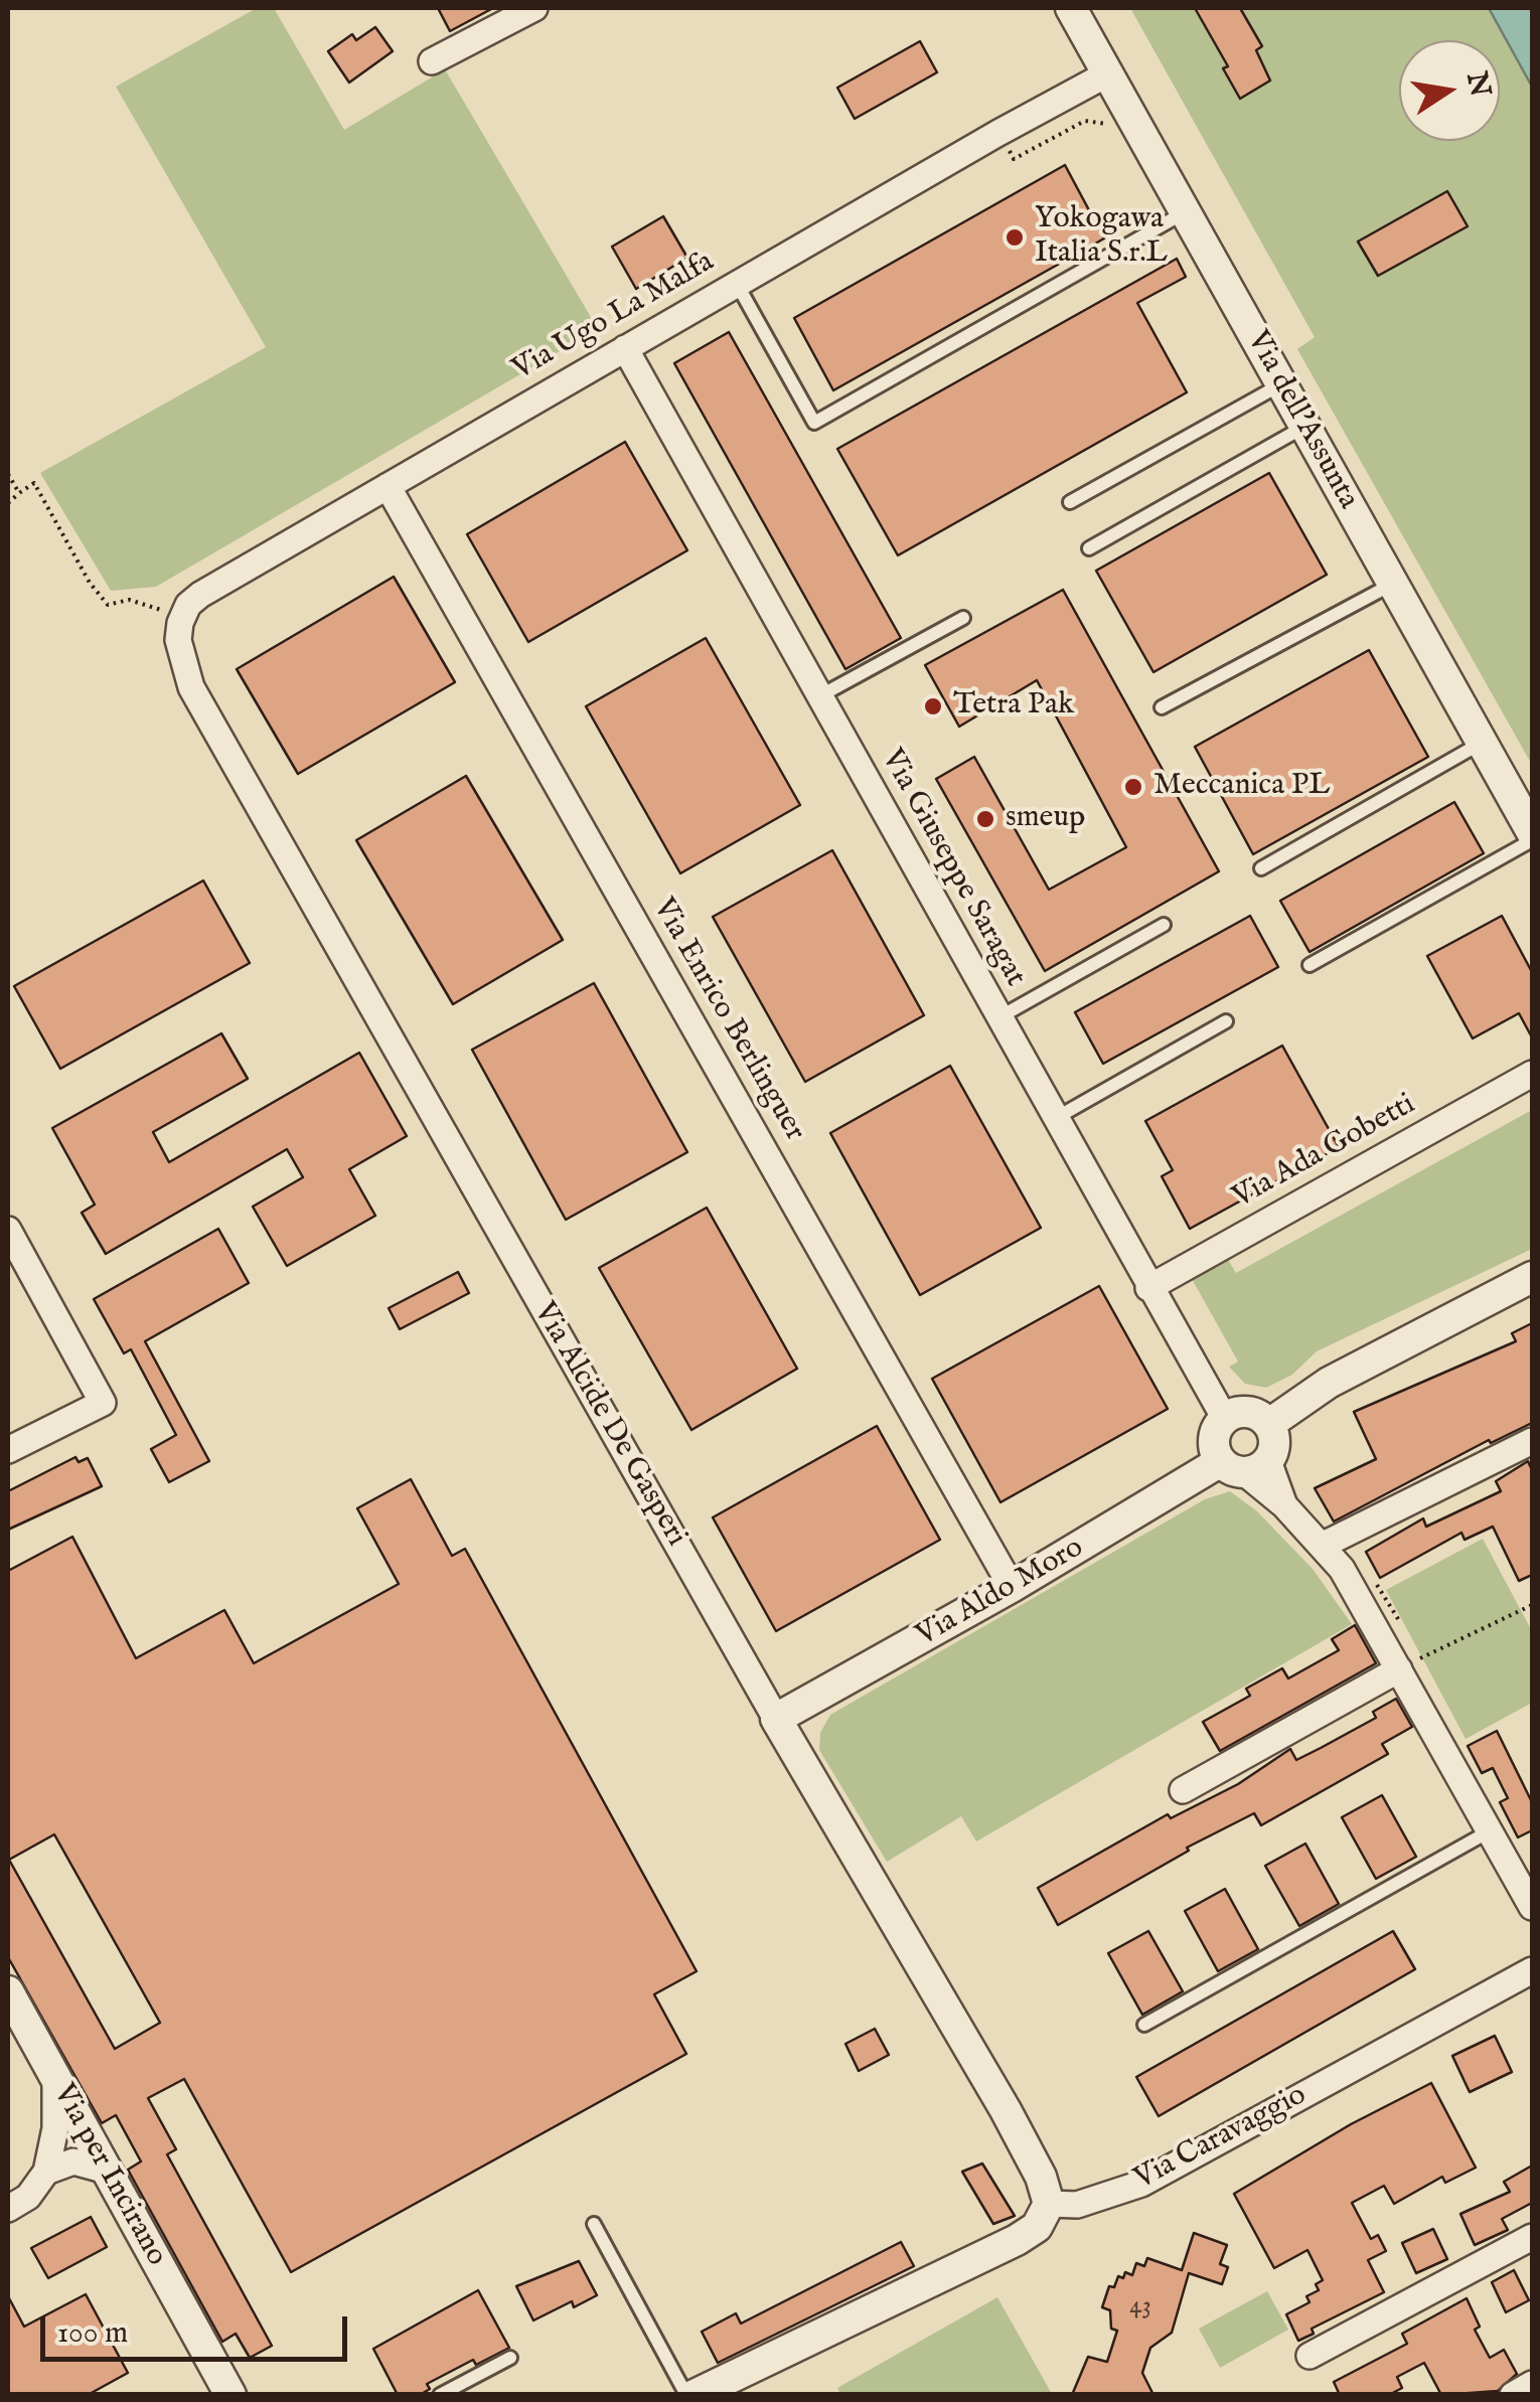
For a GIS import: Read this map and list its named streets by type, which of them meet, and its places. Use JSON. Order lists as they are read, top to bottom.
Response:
{
  "streets": {
    "street": [
      "Via Ugo La Malfa",
      "Via dell'Assunta",
      "Via Giuseppe Saragat",
      "Via Enrico Berlinguer",
      "Via Ada Gobetti",
      "Via Alcide De Gasperi",
      "Via Aldo Moro",
      "Via Caravaggio",
      "Via per Incirano"
    ]
  },
  "crossings": [
    ["Via Ugo La Malfa", "Via dell'Assunta"],
    ["Via Ugo La Malfa", "Via Giuseppe Saragat"],
    ["Via Ugo La Malfa", "Via Enrico Berlinguer"],
    ["Via Ugo La Malfa", "Via Alcide De Gasperi"],
    ["Via Giuseppe Saragat", "Via Ada Gobetti"],
    ["Via Giuseppe Saragat", "Via Aldo Moro"],
    ["Via Enrico Berlinguer", "Via Aldo Moro"],
    ["Via Alcide De Gasperi", "Via Aldo Moro"],
    ["Via Alcide De Gasperi", "Via Caravaggio"]
  ],
  "places": [
    "Yokogawa Italia S.r.L",
    "Tetra Pak",
    "Meccanica PL",
    "smeup"
  ],
  "house_numbers": ["43"],
  "scale_bar": "100 m",
  "north": "right"
}
